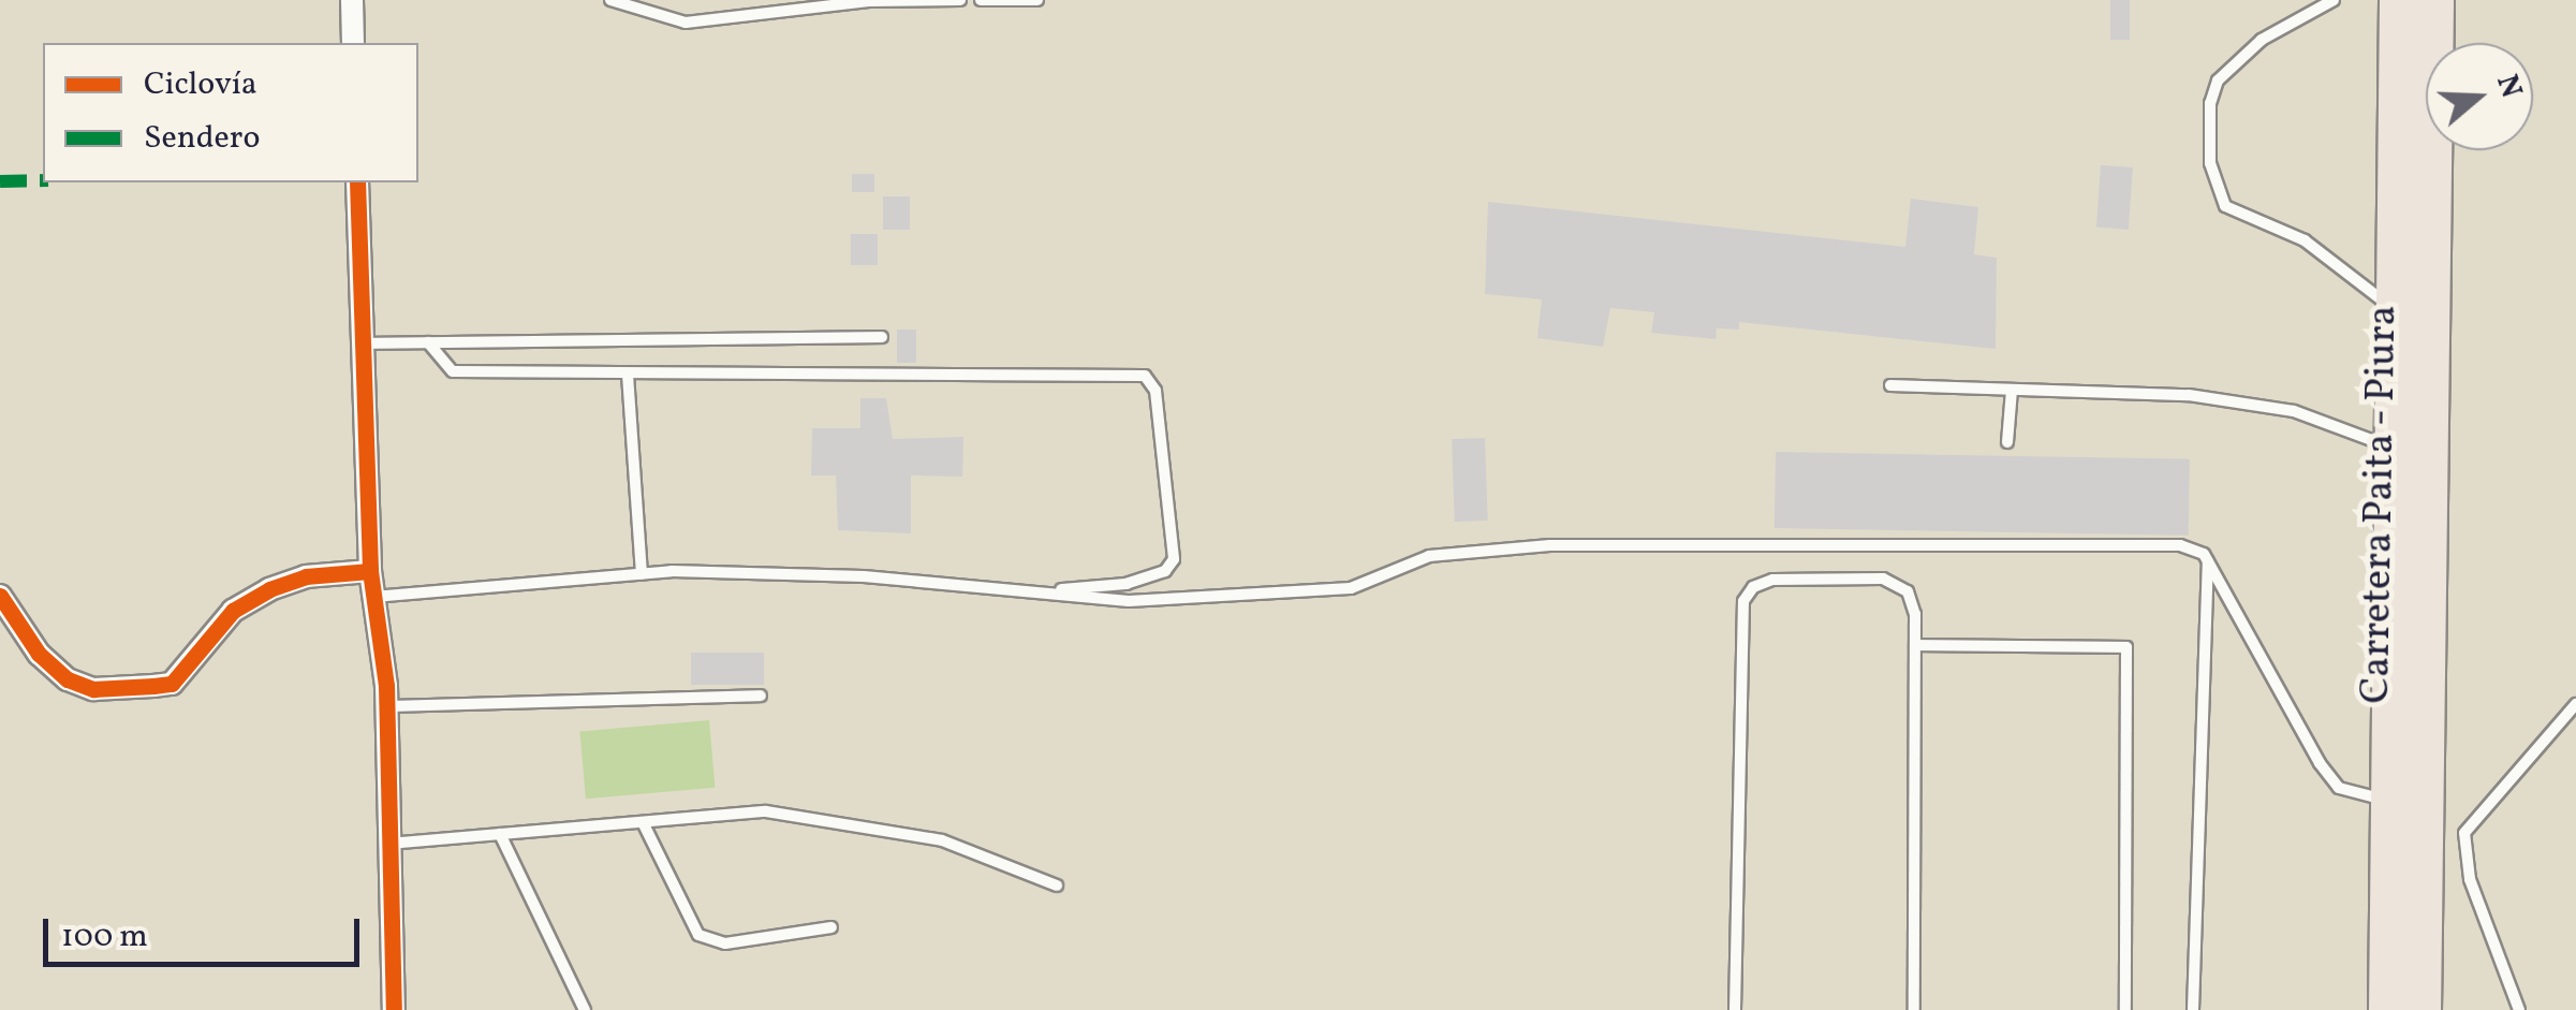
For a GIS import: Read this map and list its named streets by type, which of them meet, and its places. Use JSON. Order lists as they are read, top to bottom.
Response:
{
  "streets": {
    "highway": ["Carretera Paita - Piura"]
  },
  "legend": ["Ciclovía", "Sendero"],
  "scale_bar": "100 m",
  "north": "right"
}
